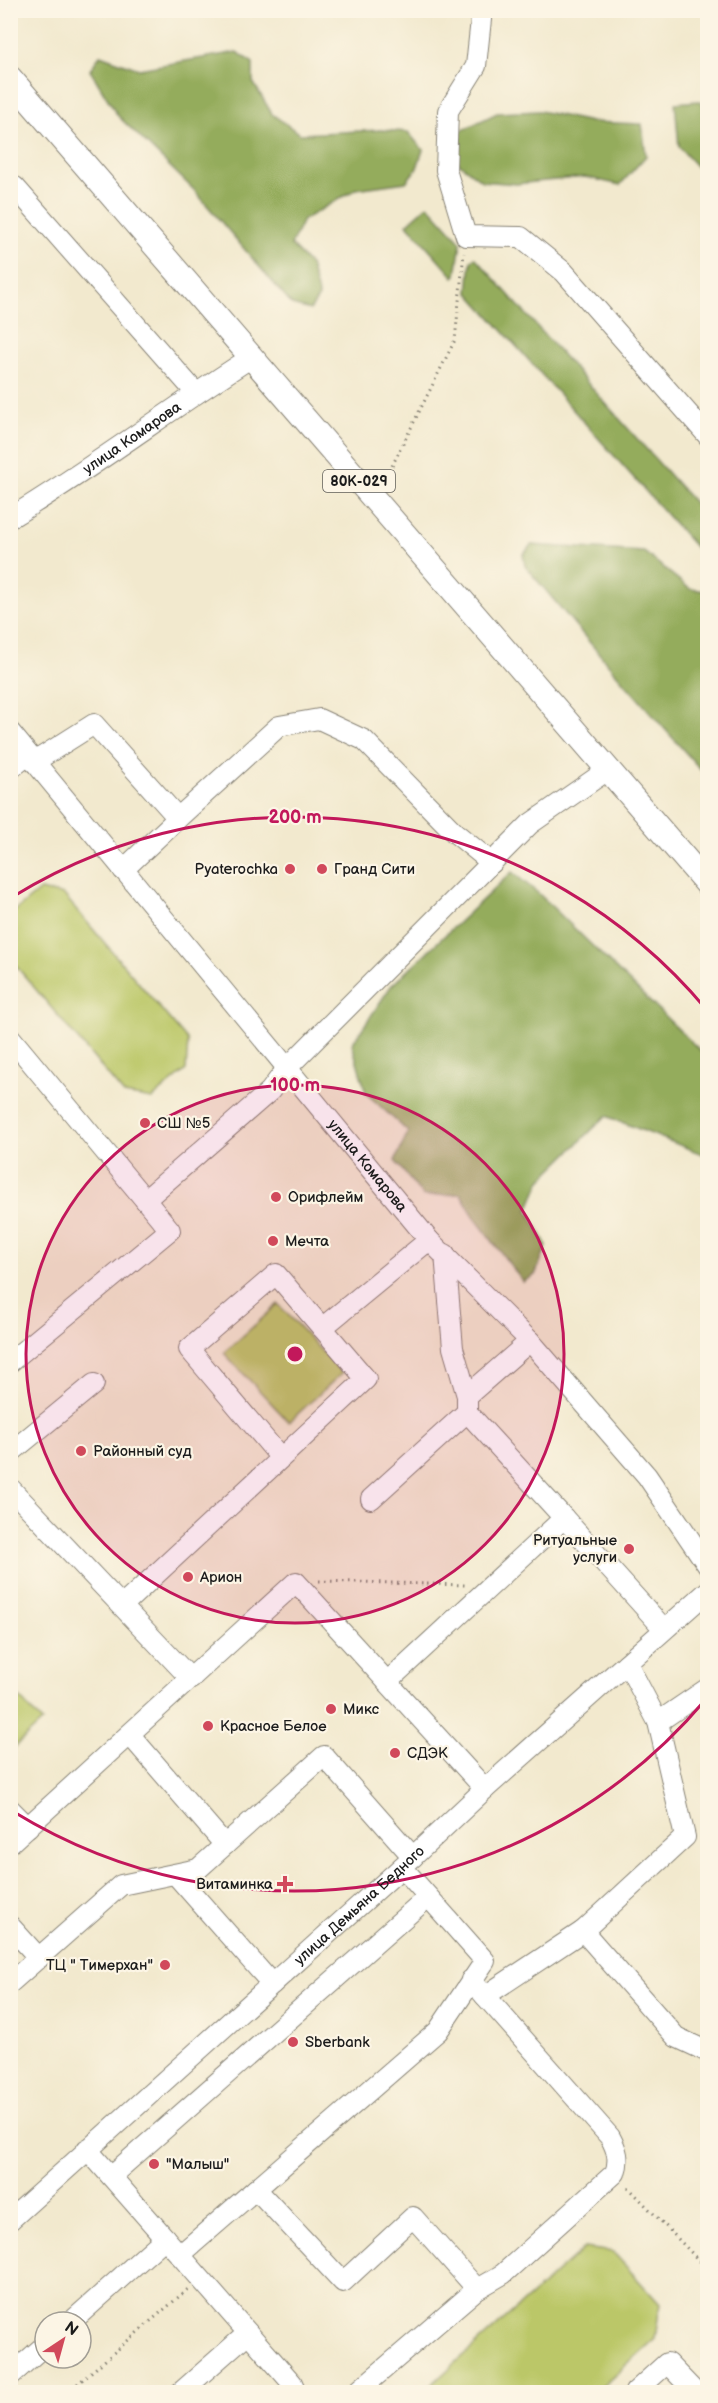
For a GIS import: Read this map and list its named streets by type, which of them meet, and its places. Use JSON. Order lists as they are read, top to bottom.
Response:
{
  "streets": {
    "main road": ["80К-029"],
    "street": ["улица Комарова", "улица Демьяна Бедного"]
  },
  "crossings": [
    ["улица Комарова", "80К-029"]
  ],
  "places": {
    "other": [
      "Pyaterochka",
      "Гранд Сити",
      "СШ №5",
      "Орифлейм",
      "Мечта",
      "Районный суд",
      "Ритуальные услуги",
      "Арион",
      "Микс",
      "Красное Белое",
      "СДЭК",
      "ТЦ \" Тимерхан\"",
      "Sberbank",
      "\"Малыш\""
    ],
    "health": ["Витаминка"]
  },
  "north": "top right",
  "rings": ["200 m", "100 m"]
}
